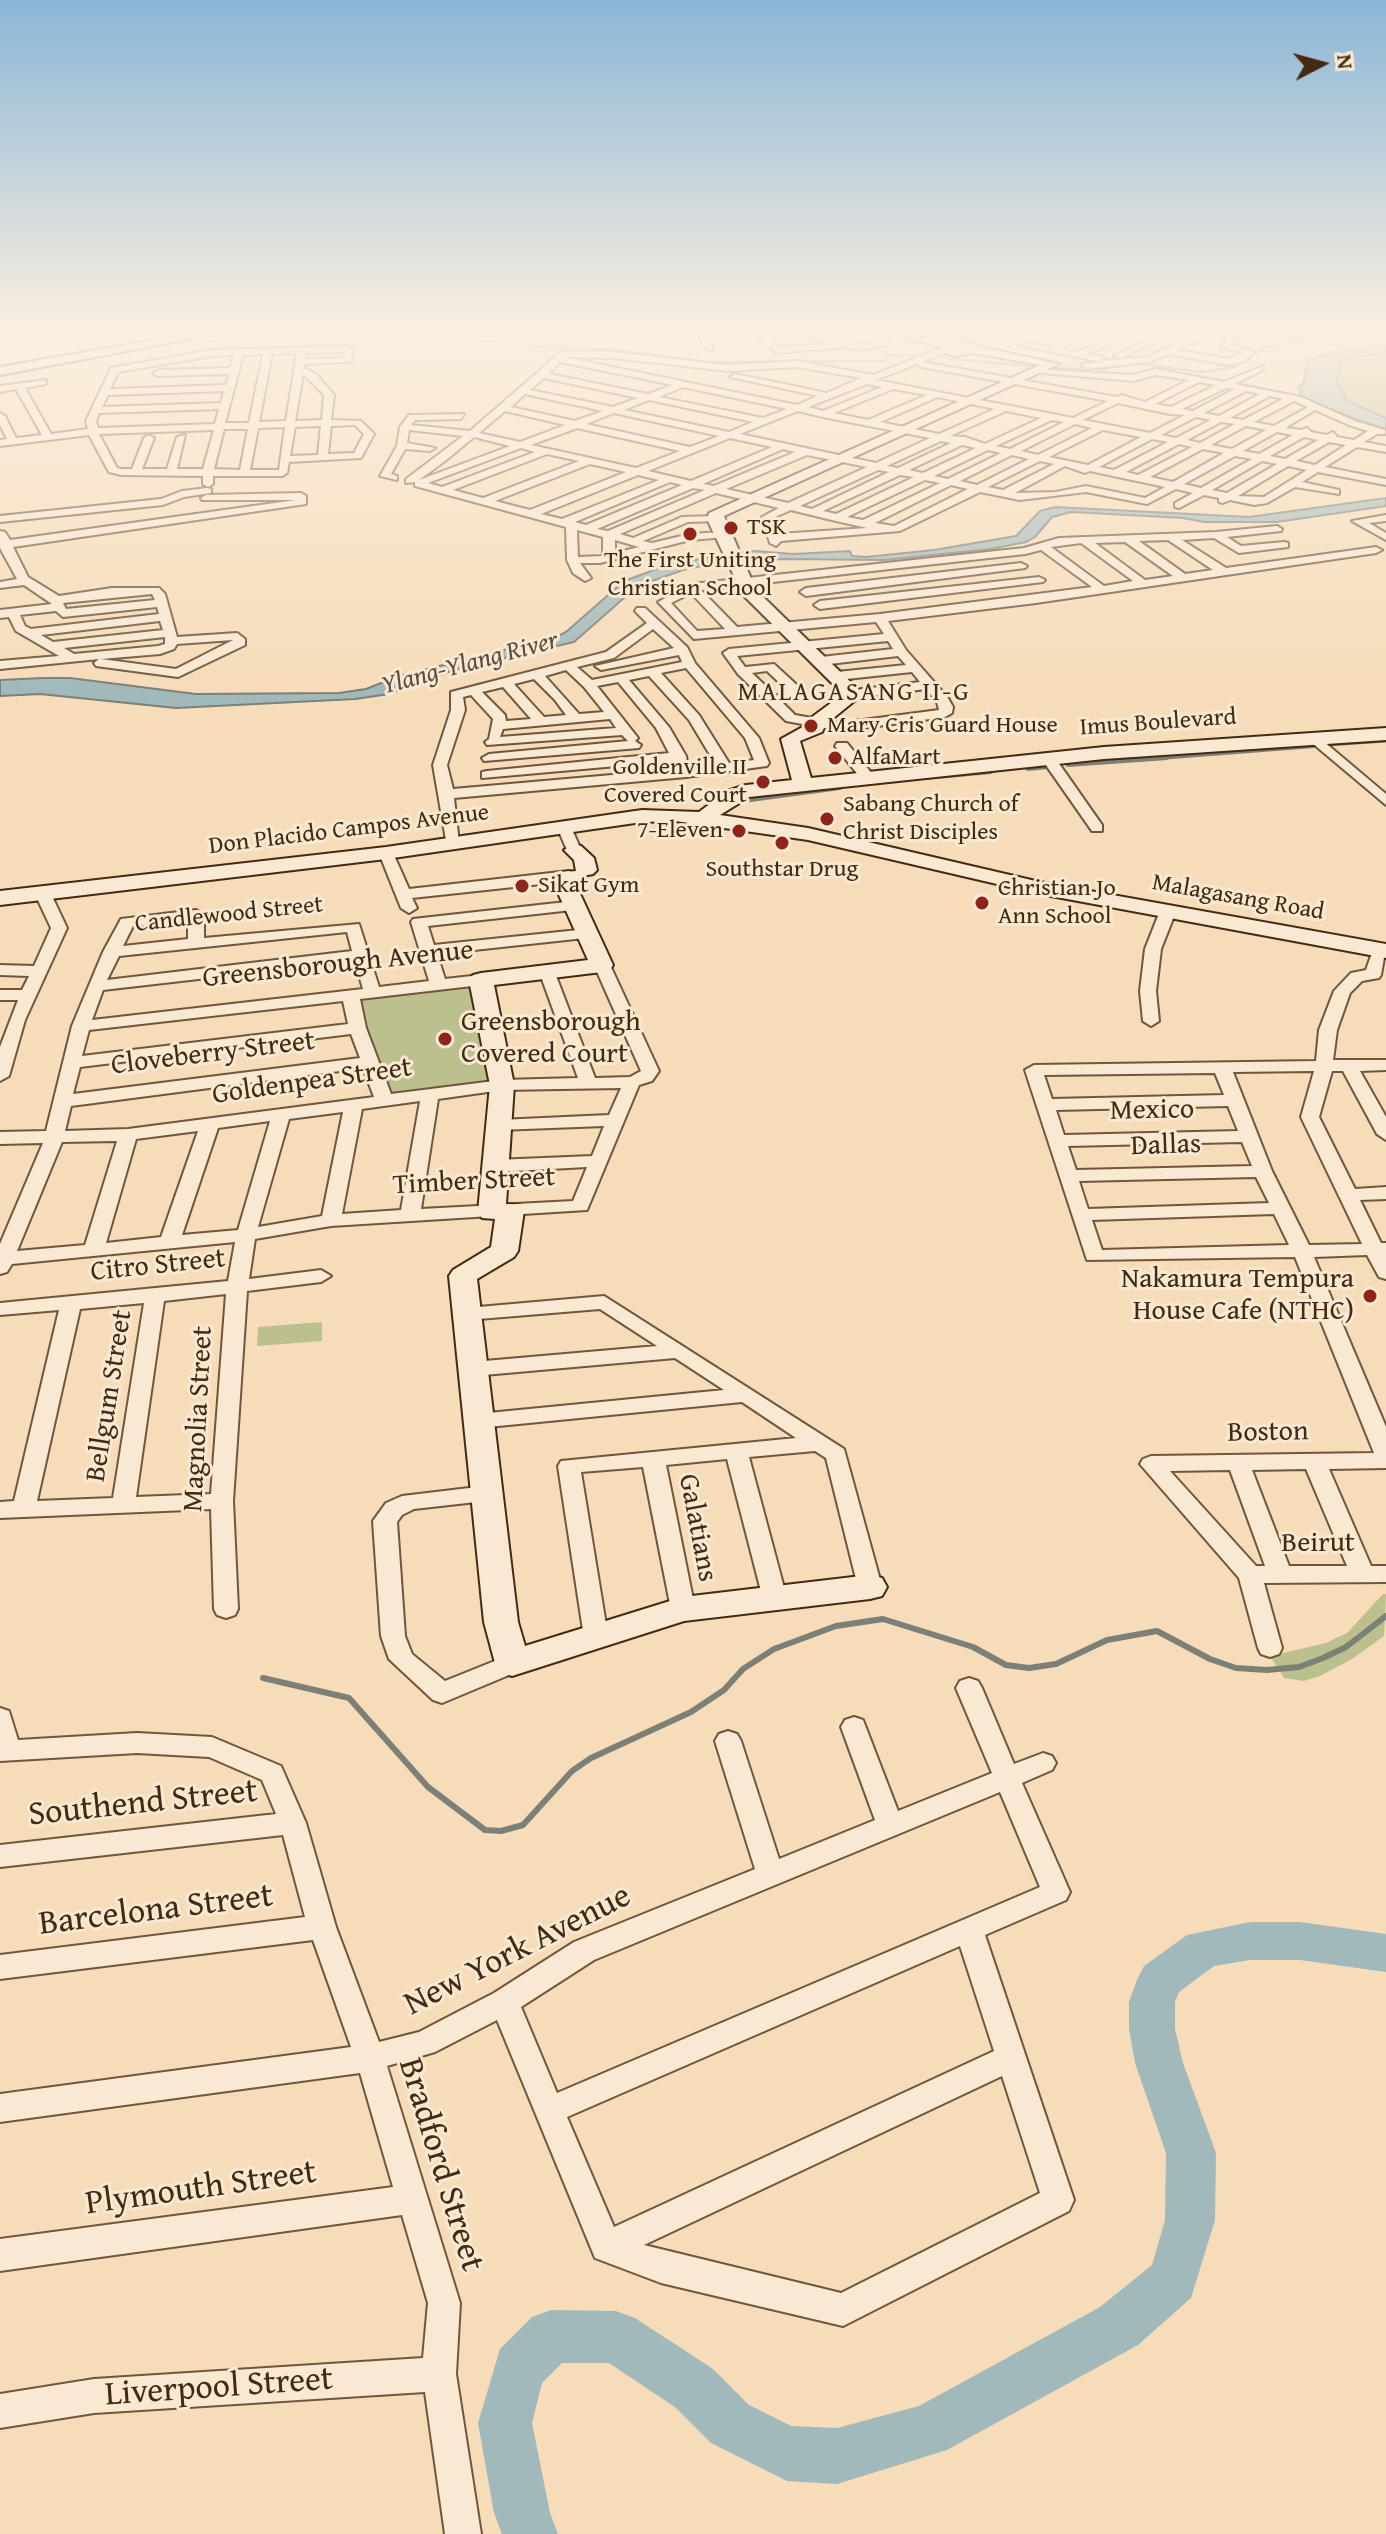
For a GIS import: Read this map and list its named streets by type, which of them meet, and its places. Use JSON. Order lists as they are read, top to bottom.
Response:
{
  "streets": {
    "street": [
      "Imus Boulevard",
      "Don Placido Campos Avenue",
      "Malagasang Road",
      "Candlewood Street",
      "Greensborough Avenue",
      "Cloveberry Street",
      "Goldenpea Street",
      "Mexico",
      "Dallas",
      "Timber Street",
      "Citro Street",
      "Bellgum Street",
      "Magnolia Street",
      "Boston",
      "Galatians",
      "Beirut",
      "Southend Street",
      "Barcelona Street",
      "New York Avenue",
      "Bradford Street",
      "Plymouth Street",
      "Liverpool Street"
    ]
  },
  "crossings": [
    ["Imus Boulevard", "Don Placido Campos Avenue"],
    ["Imus Boulevard", "Malagasang Road"],
    ["Don Placido Campos Avenue", "Malagasang Road"],
    ["Don Placido Campos Avenue", "Timber Street"],
    ["Greensborough Avenue", "Timber Street"],
    ["Goldenpea Street", "Timber Street"],
    ["Goldenpea Street", "Magnolia Street"],
    ["Timber Street", "Magnolia Street"],
    ["Citro Street", "Bellgum Street"],
    ["Citro Street", "Magnolia Street"],
    ["Boston", "Beirut"],
    ["Southend Street", "Bradford Street"],
    ["Barcelona Street", "Bradford Street"],
    ["New York Avenue", "Bradford Street"],
    ["Bradford Street", "Plymouth Street"],
    ["Bradford Street", "Liverpool Street"]
  ],
  "districts": ["MALAGASANG II-G"],
  "water": ["Ylang-Ylang River"],
  "places": [
    "TSK",
    "The First Uniting Christian School",
    "Mary Cris Guard House",
    "AlfaMart",
    "Goldenville II Covered Court",
    "Sabang Church of Christ Disciples",
    "7-Eleven",
    "Southstar Drug",
    "Sikat Gym",
    "Christian Jo Ann School",
    "Greensborough Covered Court",
    "Nakamura Tempura House Cafe (NTHC)"
  ],
  "north": "right"
}
